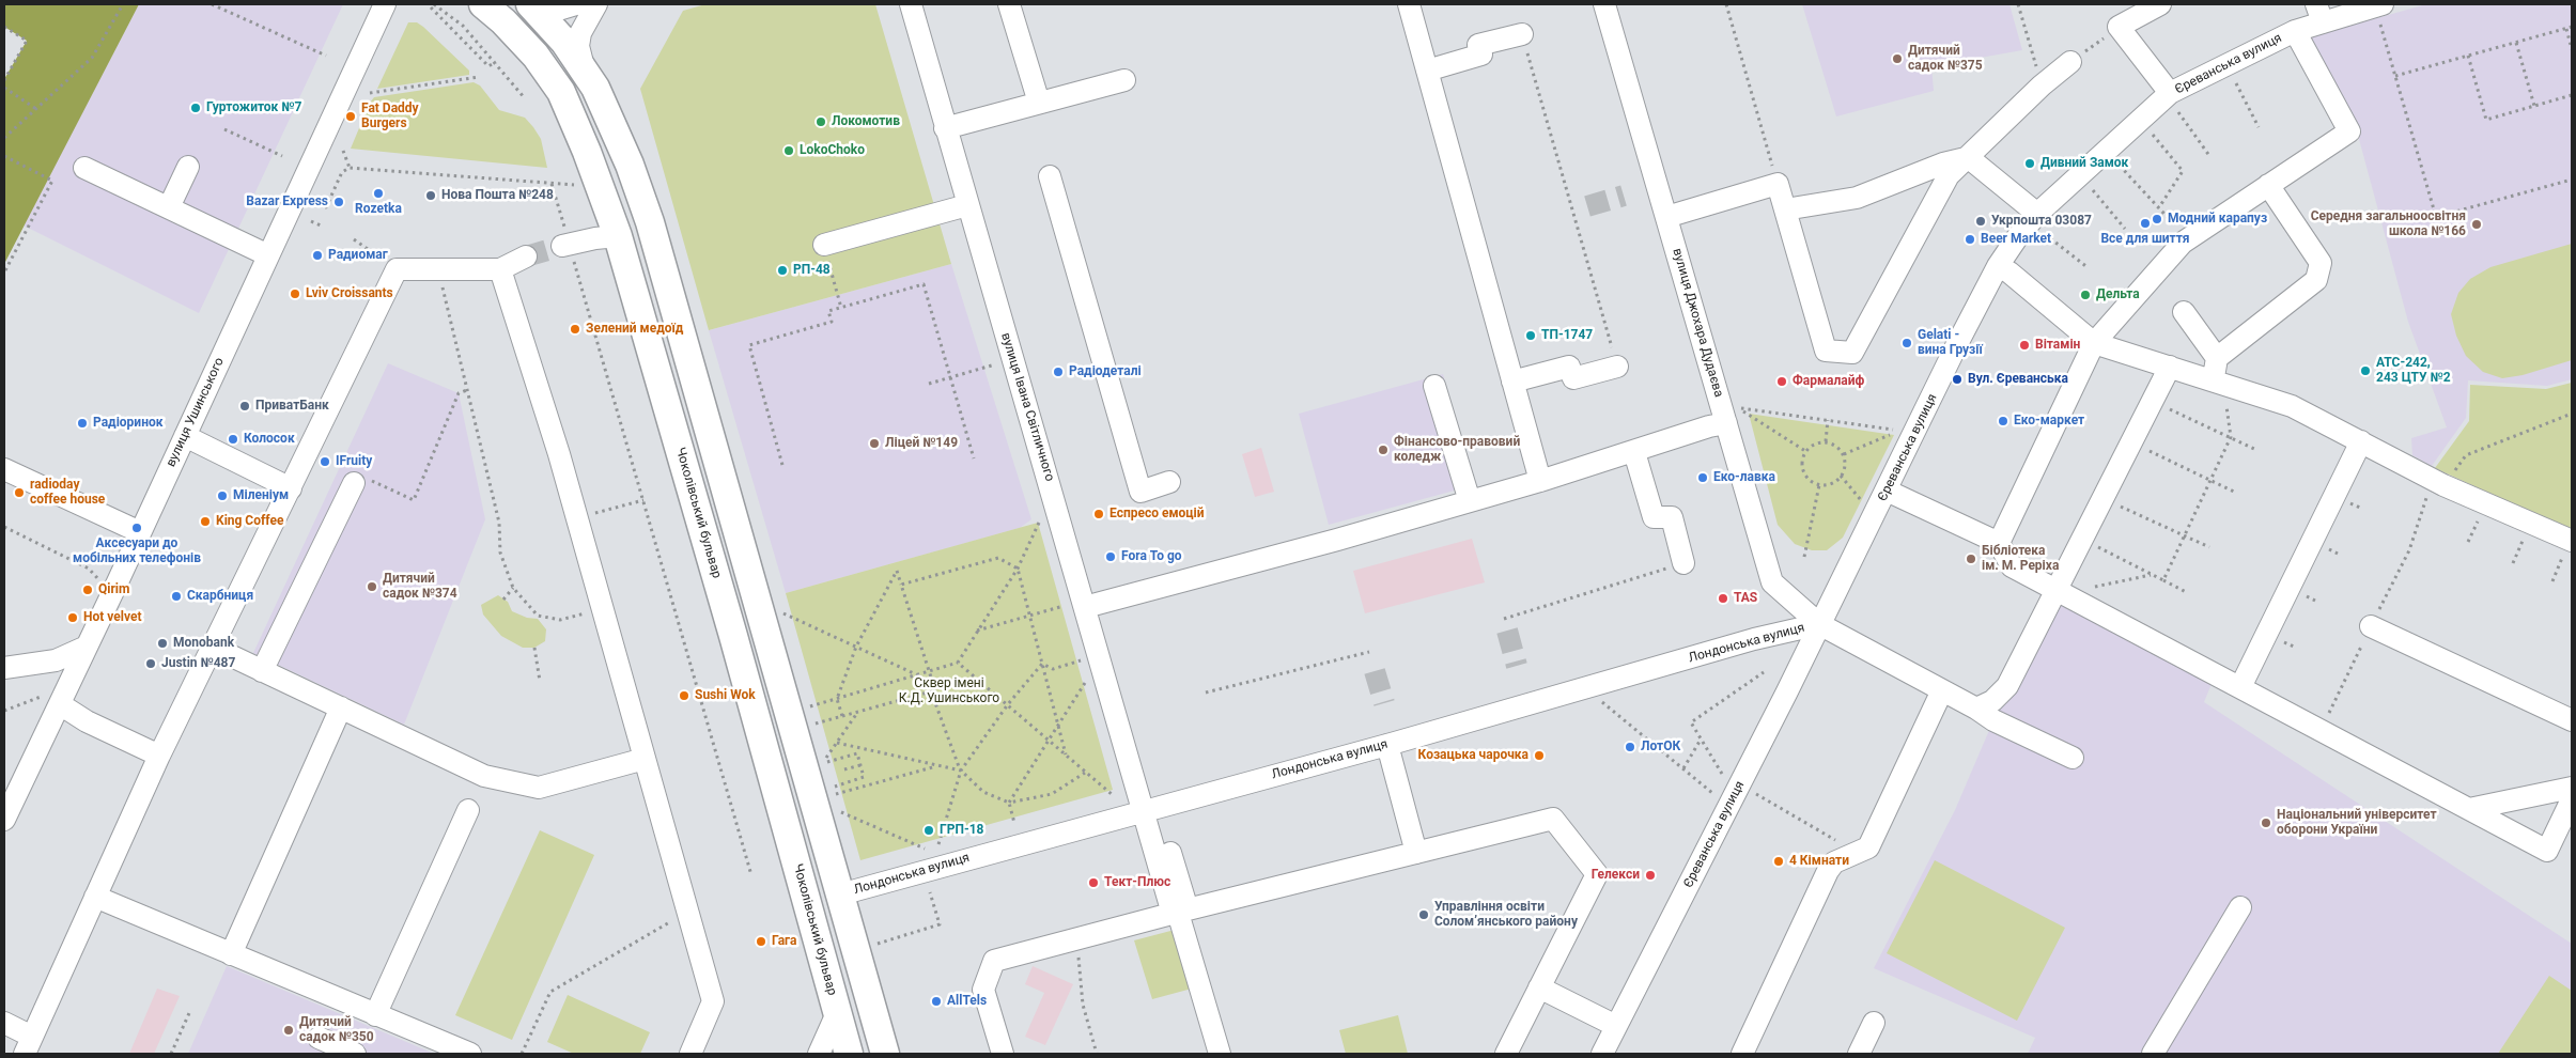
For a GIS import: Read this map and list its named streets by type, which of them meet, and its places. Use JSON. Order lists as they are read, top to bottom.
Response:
{
  "streets": {
    "main road": ["Чоколівський бульвар"],
    "street": [
      "Єреванська вулиця",
      "вулиця Джохара Дудаєва",
      "вулиця Івана Світличного",
      "вулиця Ушинського",
      "Лондонська вулиця"
    ]
  },
  "crossings": [
    ["Єреванська вулиця", "вулиця Джохара Дудаєва"],
    ["Єреванська вулиця", "Лондонська вулиця"],
    ["вулиця Джохара Дудаєва", "Лондонська вулиця"],
    ["вулиця Івана Світличного", "Лондонська вулиця"]
  ],
  "parks": ["Сквер імені К.Д. Ушинського"],
  "places": [
    "Дитячий садок №375",
    "Гуртожиток №7",
    "Fat Daddy Burgers",
    "Локомотив",
    "LokoChoko",
    "Дивний Замок",
    "Rozetka",
    "Нова Пошта №248",
    "Bazar Express",
    "Модний карапуз",
    "Укрпошта 03087",
    "Все для шиття",
    "Середня загальноосвітня школа №166",
    "Beer Market",
    "Радиомаг",
    "РП-48",
    "Lviv Croissants",
    "Дельта",
    "Зелений медоїд",
    "ТП-1747",
    "Gelati - вина Грузії",
    "Вітамін",
    "АТС-242, 243 ЦТУ №2",
    "Радіодеталі",
    "Вул. Єреванська",
    "Фармалайф",
    "ПриватБанк",
    "Еко-маркет",
    "Радіоринок",
    "Колосок",
    "Ліцей №149",
    "Фінансово-правовий коледж",
    "IFruity",
    "Еко-лавка",
    "radioday coffee house",
    "Міленіум",
    "Еспресо емоцій",
    "King Coffee",
    "Аксесуари до мобільних телефонів",
    "Fora To go",
    "Бібліотека ім. М. Реріха",
    "Дитячий садок №374",
    "Qirim",
    "Скарбниця",
    "TAS",
    "Hot velvet",
    "Monobank",
    "Justin №487",
    "Sushi Wok",
    "ЛотОК",
    "Козацька чарочка",
    "Національний університет оборони України",
    "ГРП-18",
    "4 Кімнати",
    "Гелекси",
    "Тект-Плюс",
    "Управління освіти Солом’янського району",
    "Гага",
    "AllTels",
    "Дитячий садок №350"
  ]
}
